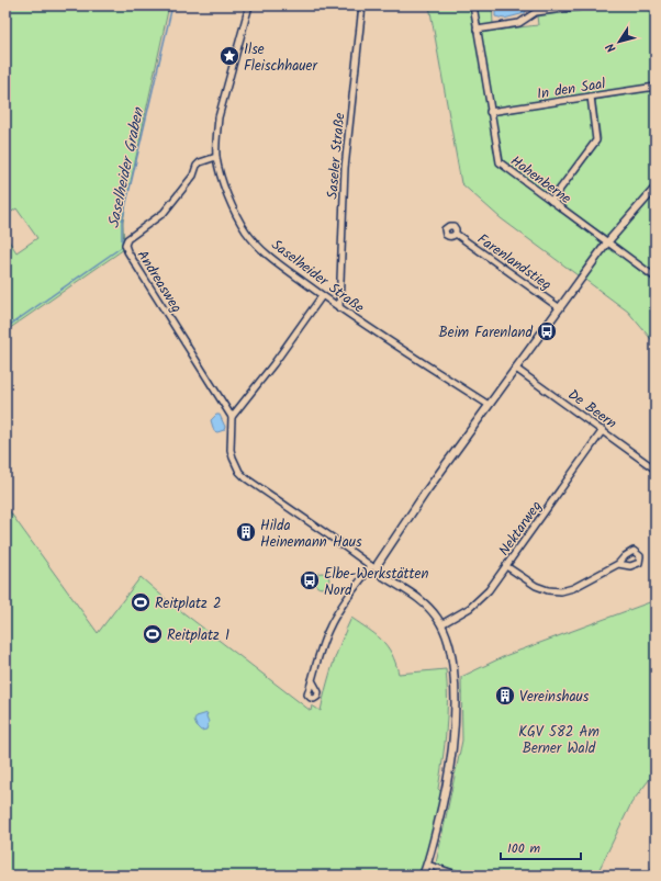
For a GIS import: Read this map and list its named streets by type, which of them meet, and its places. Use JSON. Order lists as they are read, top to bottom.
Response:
{
  "streets": {
    "street": [
      "In den Saal",
      "Saseler Straße",
      "Hohenberne",
      "Farenlandstieg",
      "Saselheider Straße",
      "Andreasweg",
      "De Beern",
      "Nektarweg"
    ]
  },
  "crossings": [
    ["In den Saal", "Hohenberne"],
    ["Saseler Straße", "Saselheider Straße"],
    ["Saselheider Straße", "Andreasweg"],
    ["De Beern", "Nektarweg"]
  ],
  "water": ["Saselheider Graben"],
  "parks": ["KGV 582 Am Berner Wald"],
  "places": {
    "place": ["Ilse Fleischhauer"],
    "bus stop": ["Beim Farenland", "Elbe-Werkstätten Nord"],
    "building": ["Hilda Heinemann Haus", "Vereinshaus"],
    "sports": ["Reitplatz 2", "Reitplatz 1"]
  },
  "scale_bar": "100 m",
  "north": "bottom left"
}
